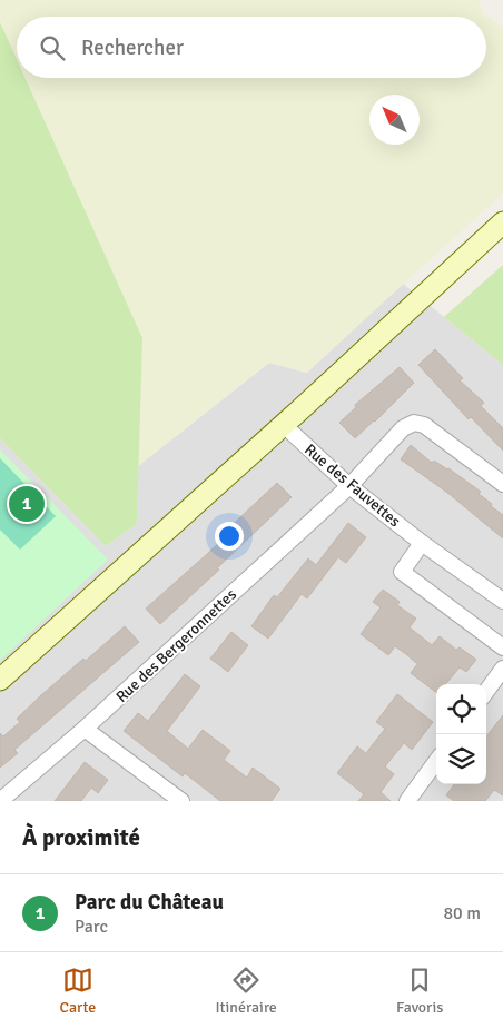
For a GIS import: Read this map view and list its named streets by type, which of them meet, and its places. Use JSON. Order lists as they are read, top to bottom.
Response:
{
  "streets": {
    "street": ["Rue des Fauvettes", "Rue des Bergeronnettes"]
  },
  "crossings": [
    ["Rue des Fauvettes", "Rue des Bergeronnettes"]
  ],
  "north": "top left",
  "page": {
    "search": "Rechercher",
    "pins": "1",
    "heading": "À proximité",
    "list": [
      {
        "mark": "1",
        "name": "Parc du Château",
        "note": "Parc",
        "value": "80 m"
      }
    ],
    "nav": ["Carte", "Itinéraire", "Favoris"]
  }
}
